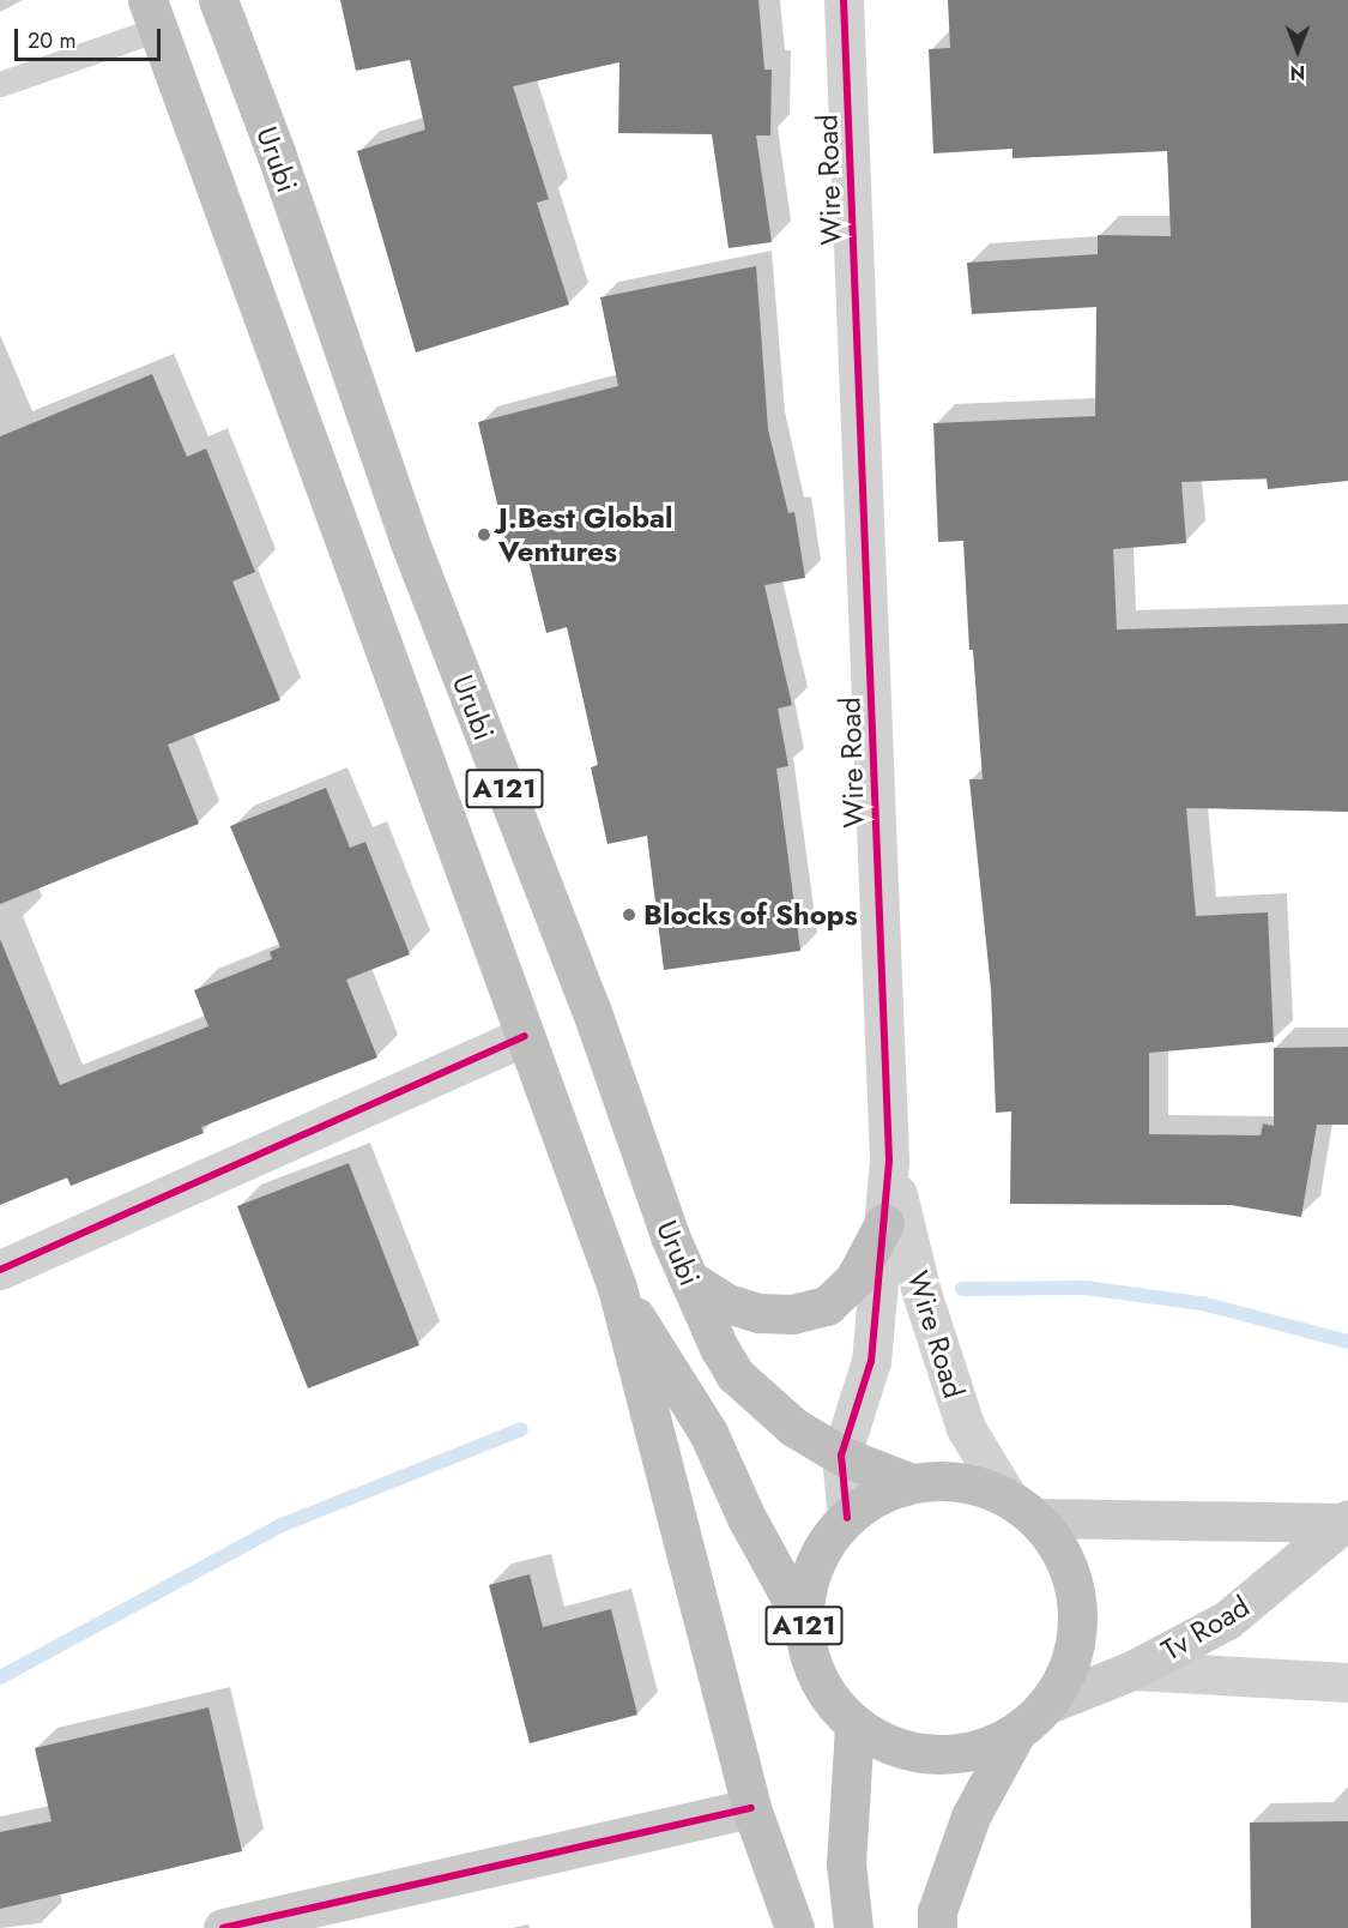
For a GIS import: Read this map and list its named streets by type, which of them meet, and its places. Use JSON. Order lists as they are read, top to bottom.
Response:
{
  "streets": {
    "highway": ["Urubi", "A121"],
    "street": ["Wire Road", "Tv Road"]
  },
  "crossings": [
    ["Urubi", "Wire Road"],
    ["Urubi", "A121"],
    ["Wire Road", "A121"],
    ["Wire Road", "Tv Road"],
    ["A121", "Tv Road"]
  ],
  "places": ["J.Best Global Ventures", "Blocks of Shops"],
  "scale_bar": "20 m",
  "north": "bottom"
}
